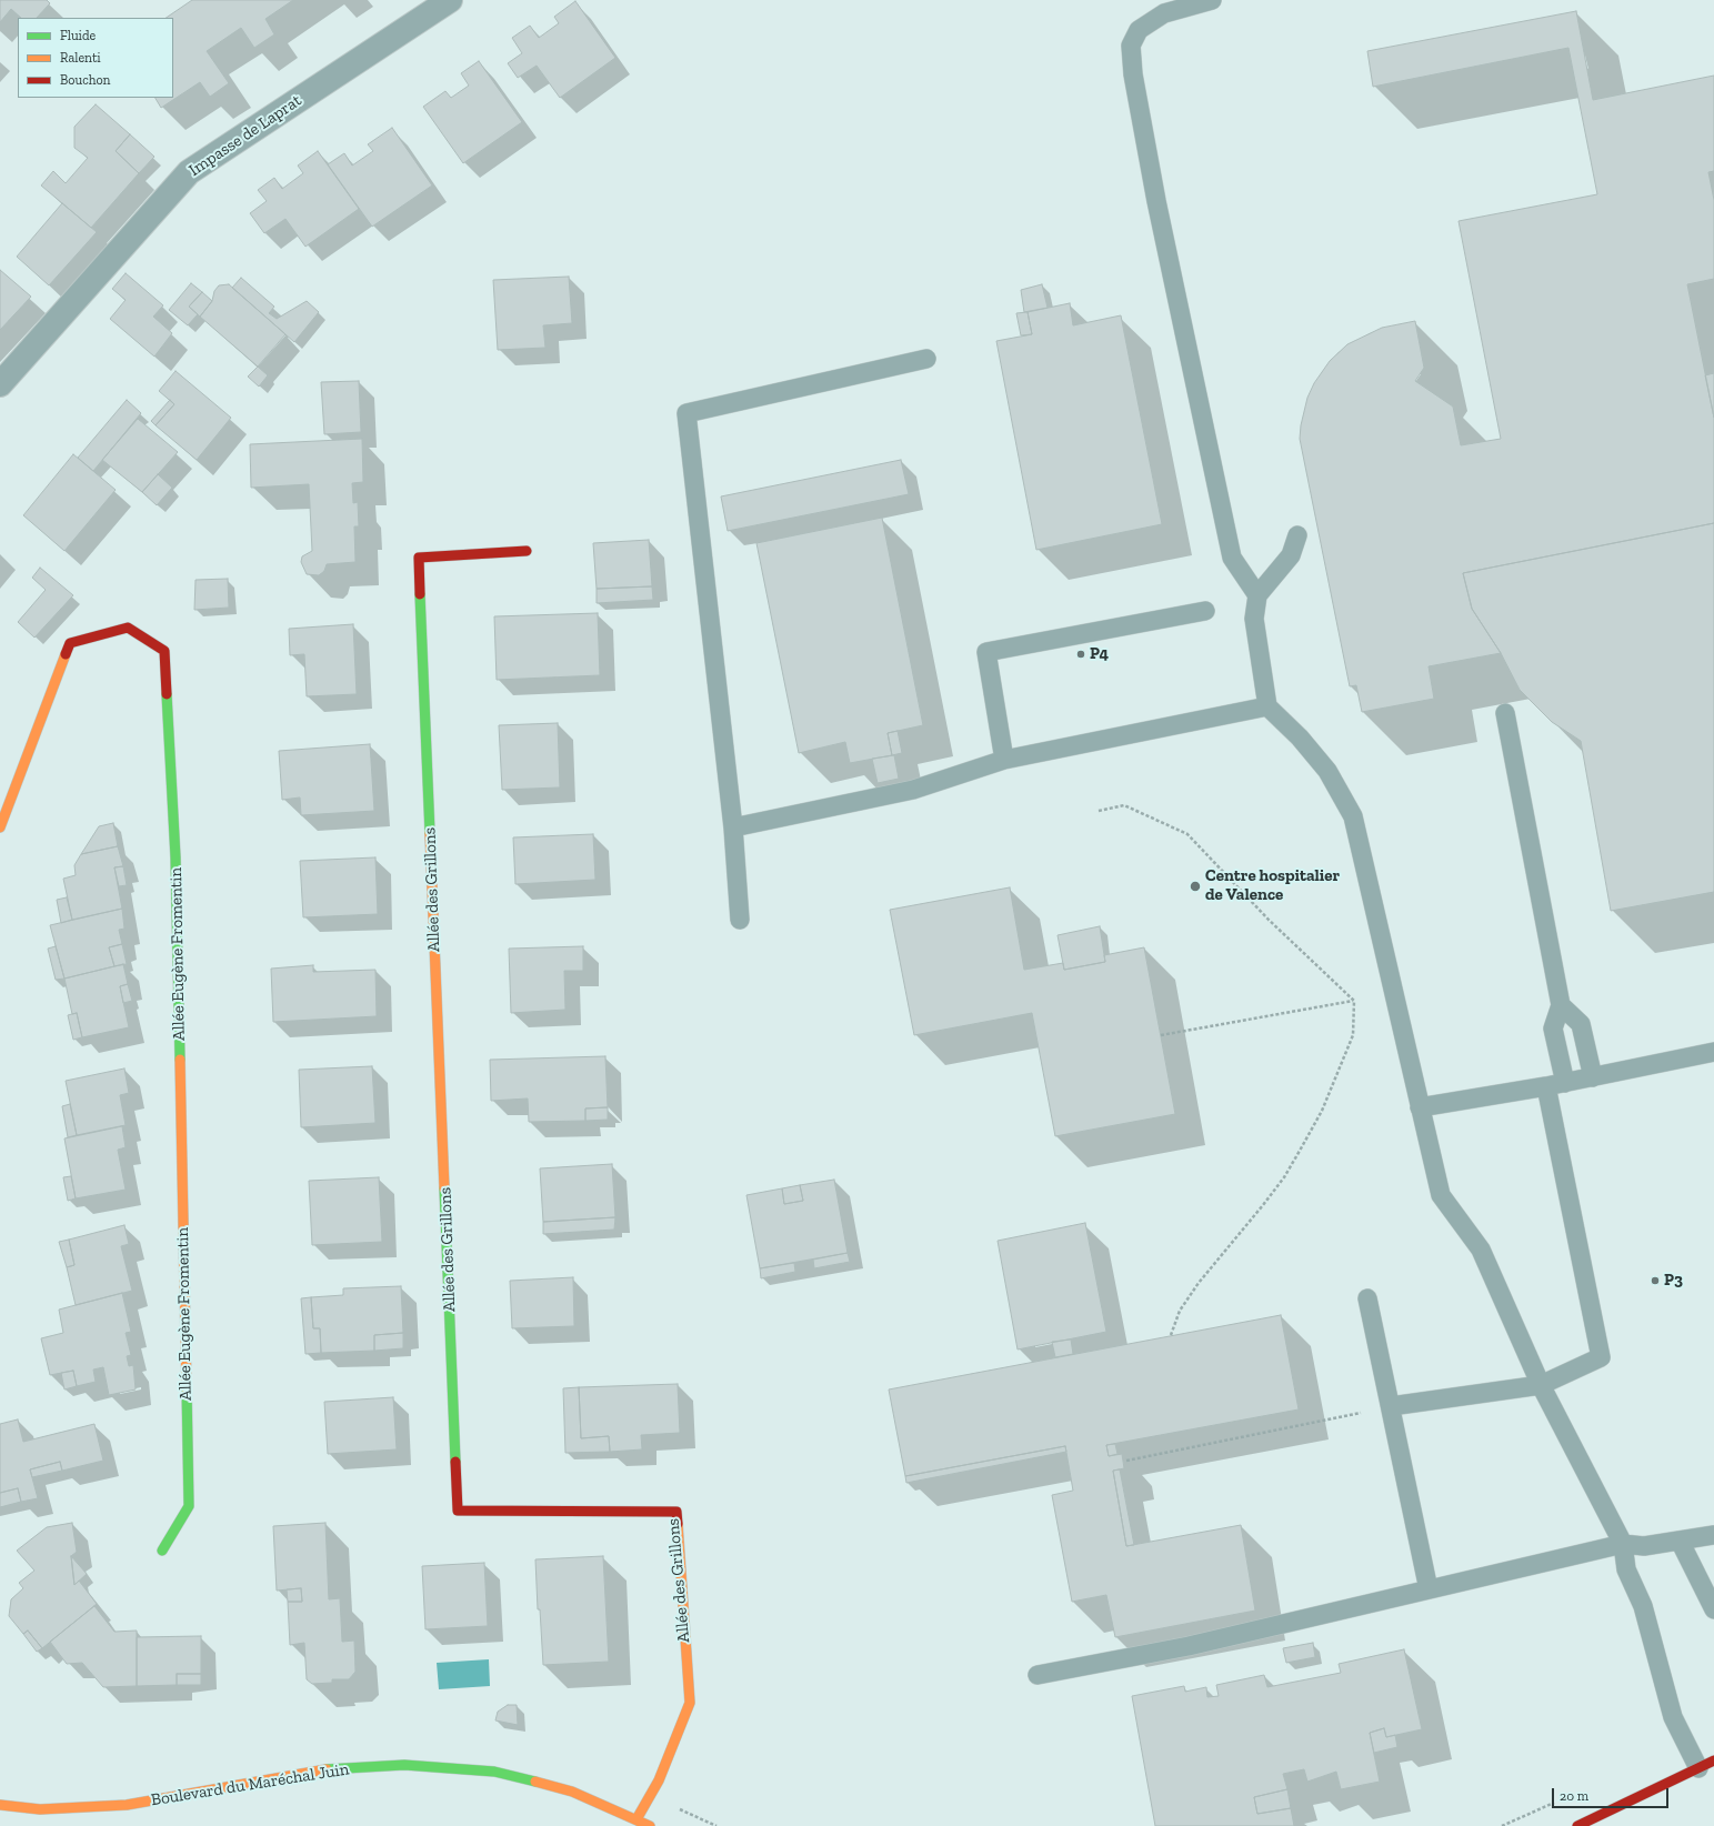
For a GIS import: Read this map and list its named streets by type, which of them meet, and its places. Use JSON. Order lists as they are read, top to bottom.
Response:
{
  "streets": {
    "street": [
      "Impasse de Laprat",
      "Allée des Grillons",
      "Allée Eugène Fromentin",
      "Boulevard du Maréchal Juin"
    ]
  },
  "crossings": [
    ["Allée des Grillons", "Boulevard du Maréchal Juin"]
  ],
  "places": ["P4", "Centre hospitalier de Valence", "P3"],
  "legend": ["Fluide", "Ralenti", "Bouchon"],
  "scale_bar": "20 m"
}
